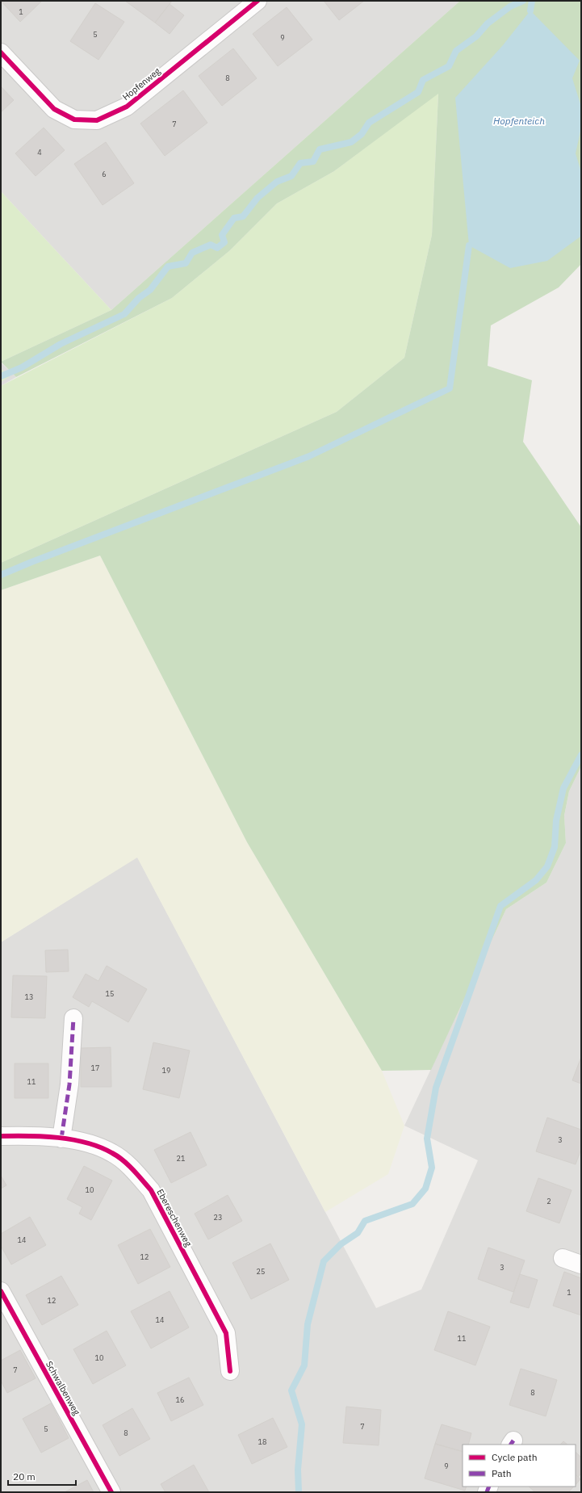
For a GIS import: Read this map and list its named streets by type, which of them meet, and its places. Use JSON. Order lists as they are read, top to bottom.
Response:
{
  "streets": {
    "street": ["Hopfenweg", "Ebereschenweg", "Schwalbenweg"]
  },
  "water": ["Hopfenteich"],
  "house_numbers": [
    "1",
    "5",
    "9",
    "8",
    "7",
    "4",
    "6",
    "15",
    "13",
    "17",
    "19",
    "11",
    "3",
    "21",
    "10",
    "2",
    "23",
    "14",
    "12",
    "3",
    "25",
    "1",
    "12",
    "14",
    "11",
    "10",
    "7",
    "8",
    "16",
    "7",
    "5",
    "8",
    "18",
    "9"
  ],
  "legend": ["Cycle path", "Path"],
  "scale_bar": "20 m"
}
